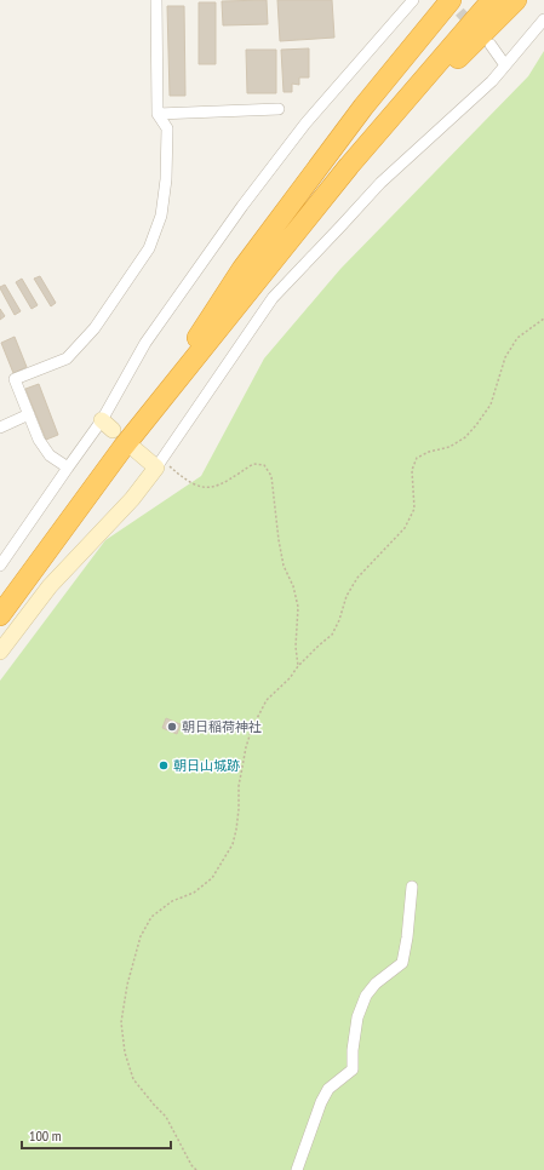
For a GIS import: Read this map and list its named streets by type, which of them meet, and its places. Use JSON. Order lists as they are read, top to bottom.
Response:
{
  "places": ["朝日稲荷神社", "朝日山城跡"],
  "scale_bar": "100 m"
}
